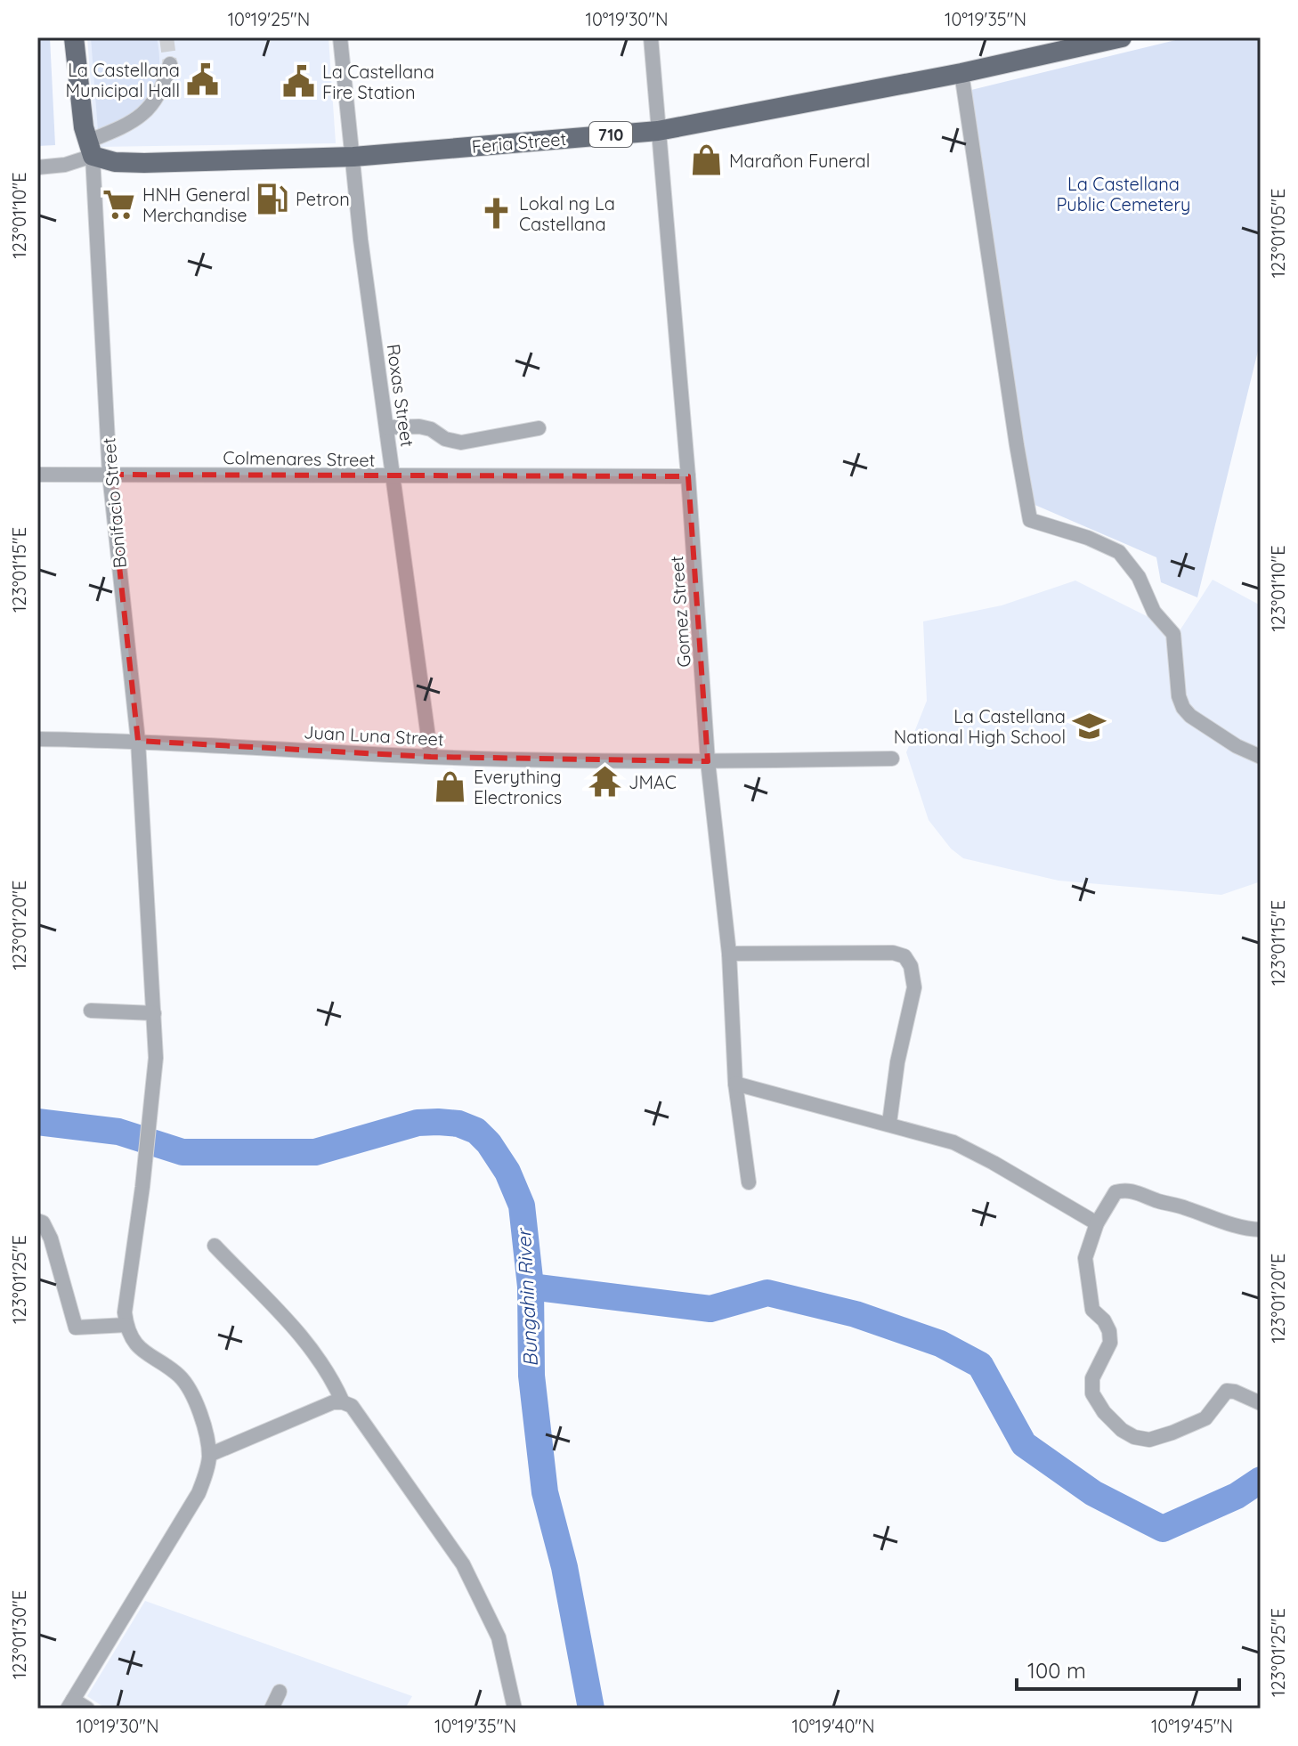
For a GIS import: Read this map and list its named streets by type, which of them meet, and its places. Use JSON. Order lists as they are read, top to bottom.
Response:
{
  "streets": {
    "main road": ["710", "Feria Street", "Bonifacio Street"],
    "street": [
      "Roxas Street",
      "Colmenares Street",
      "Gomez Street",
      "Juan Luna Street"
    ]
  },
  "crossings": [
    ["Feria Street", "Roxas Street"],
    ["Feria Street", "Bonifacio Street"],
    ["Feria Street", "Gomez Street"],
    ["Roxas Street", "Colmenares Street"],
    ["Roxas Street", "Juan Luna Street"],
    ["Colmenares Street", "Bonifacio Street"],
    ["Colmenares Street", "Gomez Street"],
    ["Bonifacio Street", "Juan Luna Street"],
    ["Gomez Street", "Juan Luna Street"]
  ],
  "water": ["Bungahin River"],
  "parks": ["La Castellana Public Cemetery"],
  "places": {
    "public building": ["La Castellana Municipal Hall", "La Castellana Fire Station"],
    "shop": ["Marañon Funeral", "Everything Electronics"],
    "fuel station": ["Petron"],
    "supermarket": ["HNH General Merchandise"],
    "church": ["Lokal ng La Castellana"],
    "school or university": ["La Castellana National High School"],
    "temple": ["JMAC"]
  },
  "scale_bar": "100 m",
  "coordinates": [
    "10°19'25\"N",
    "10°19'30\"N",
    "10°19'35\"N",
    "123°01'10\"E",
    "123°01'05\"E",
    "123°01'15\"E",
    "123°01'20\"E",
    "123°01'25\"E",
    "123°01'30\"E",
    "10°19'40\"N",
    "10°19'45\"N"
  ]
}
